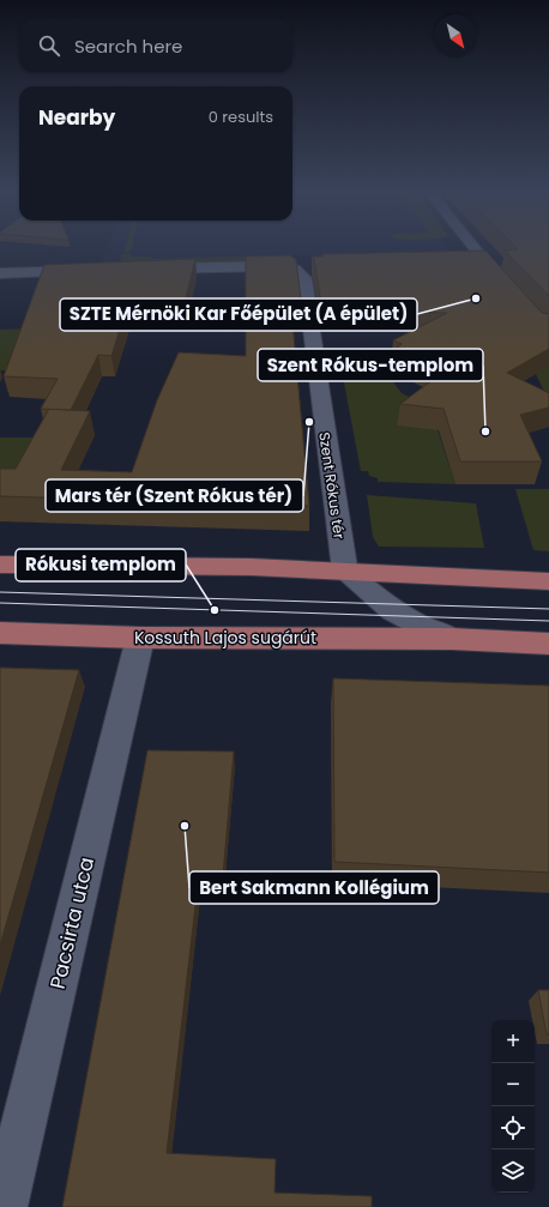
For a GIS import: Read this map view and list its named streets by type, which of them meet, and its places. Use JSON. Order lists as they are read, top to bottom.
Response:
{
  "streets": {
    "main road": ["Kossuth Lajos sugárút"],
    "street": ["Szent Rókus tér", "Pacsirta utca"]
  },
  "crossings": [
    ["Szent Rókus tér", "Kossuth Lajos sugárút"],
    ["Kossuth Lajos sugárút", "Pacsirta utca"]
  ],
  "places": [
    "SZTE Mérnöki Kar Főépület (A épület)",
    "Mars tér (Szent Rókus tér)",
    "Szent Rókus-templom",
    "Rókusi templom",
    "Bert Sakmann Kollégium"
  ],
  "north": "bottom right",
  "page": {
    "search": "Search here",
    "heading": ["Nearby", "0 results"],
    "map_buttons": ["+", "−"]
  }
}
